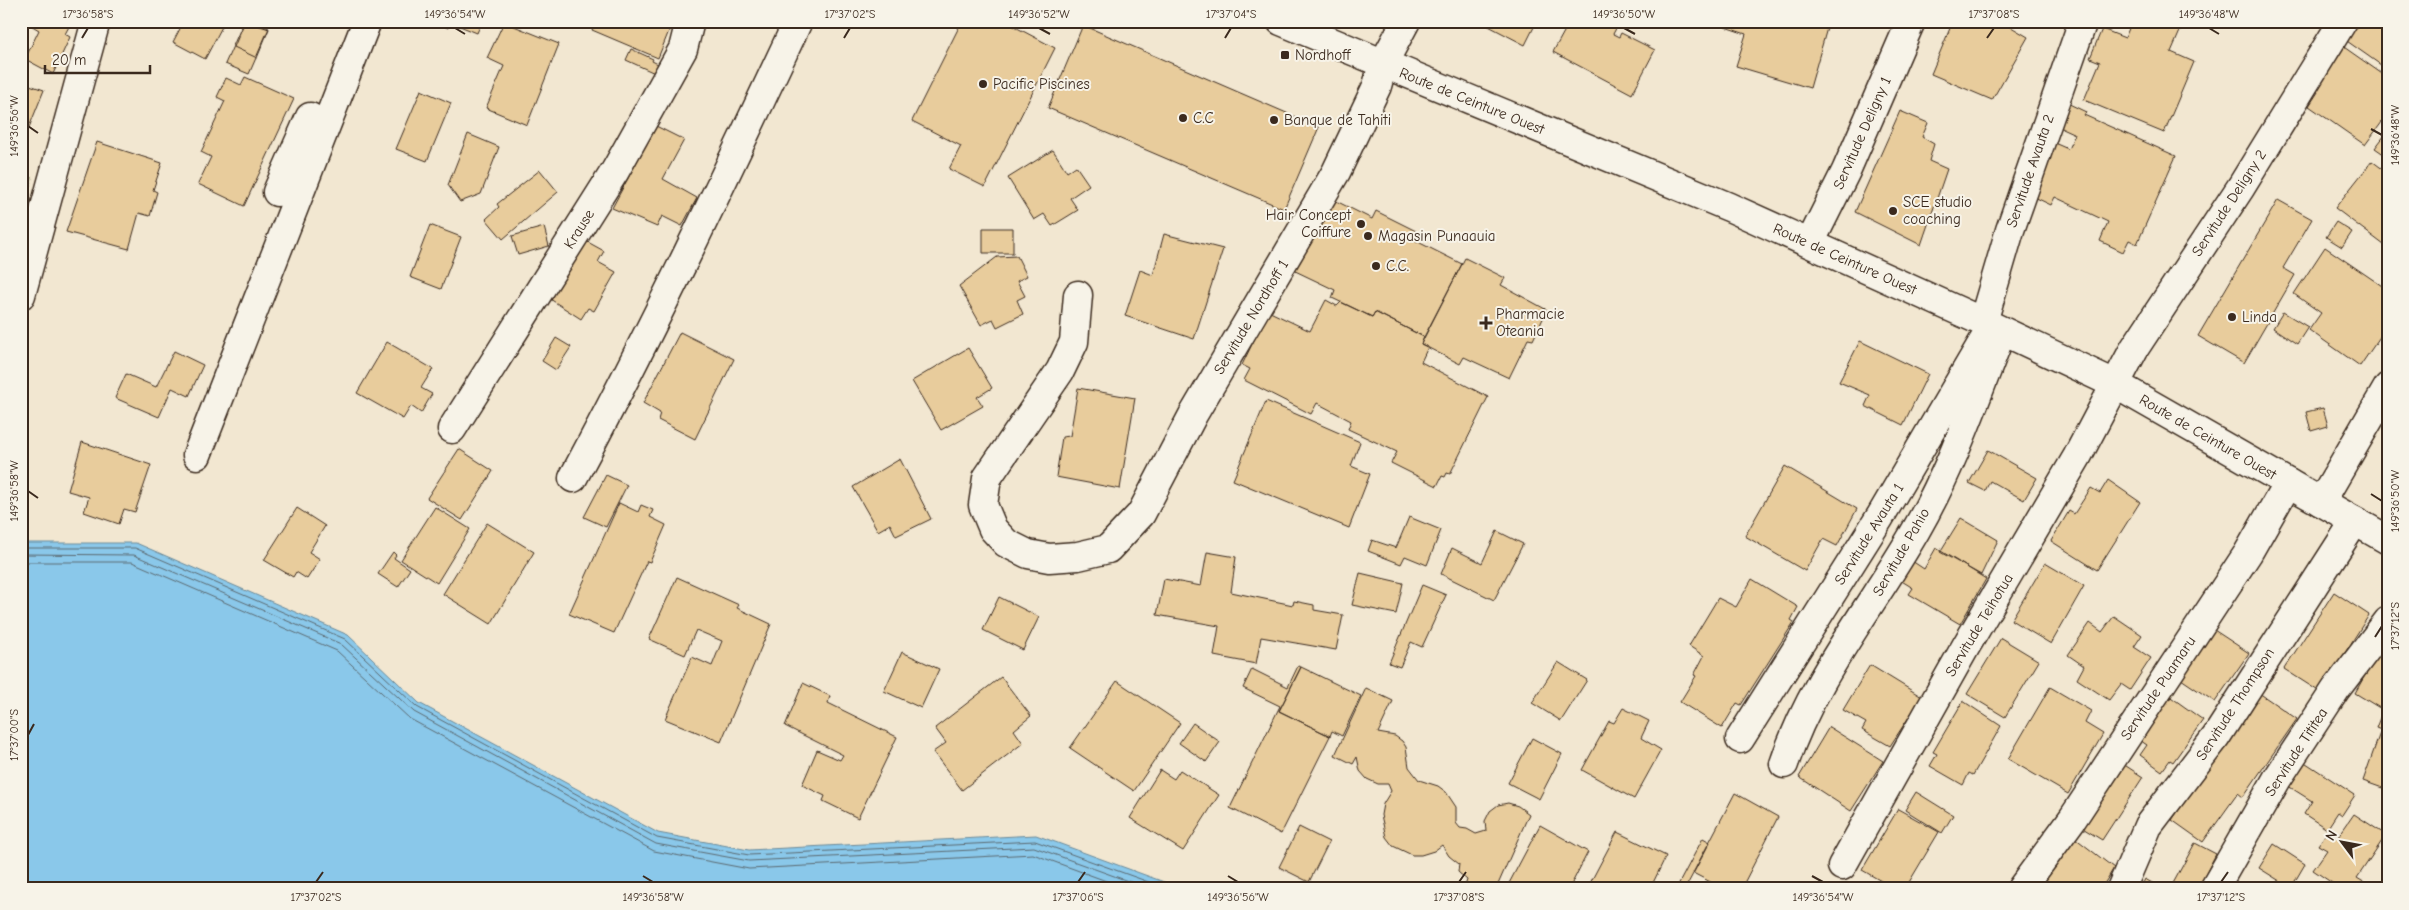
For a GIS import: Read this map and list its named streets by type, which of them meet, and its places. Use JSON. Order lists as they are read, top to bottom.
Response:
{
  "streets": {
    "street": [
      "Route de Ceinture Ouest",
      "Servitude Deligny 1",
      "Servitude Avauta 2",
      "Servitude Deligny 2",
      "Krause",
      "Servitude Nordhoff 1",
      "Servitude Avauta 1",
      "Servitude Pahio",
      "Servitude Teihotua",
      "Servitude Puamaru",
      "Servitude Thompson",
      "Servitude Tititea"
    ]
  },
  "crossings": [
    ["Route de Ceinture Ouest", "Servitude Deligny 1"],
    ["Route de Ceinture Ouest", "Servitude Avauta 2"],
    ["Route de Ceinture Ouest", "Servitude Deligny 2"],
    ["Route de Ceinture Ouest", "Servitude Nordhoff 1"],
    ["Route de Ceinture Ouest", "Servitude Avauta 1"],
    ["Route de Ceinture Ouest", "Servitude Pahio"],
    ["Route de Ceinture Ouest", "Servitude Teihotua"],
    ["Route de Ceinture Ouest", "Servitude Puamaru"],
    ["Route de Ceinture Ouest", "Servitude Thompson"],
    ["Servitude Avauta 2", "Servitude Avauta 1"],
    ["Servitude Avauta 2", "Servitude Pahio"],
    ["Servitude Deligny 2", "Servitude Teihotua"],
    ["Servitude Avauta 1", "Servitude Pahio"]
  ],
  "places": {
    "transit": ["Nordhoff"],
    "other": [
      "Pacific Piscines",
      "C.C",
      "Banque de Tahiti",
      "SCE studio coaching",
      "Hair Concept Coiffure",
      "Magasin Punaauia",
      "C.C.",
      "Linda"
    ],
    "health": ["Pharmacie Oteania"]
  },
  "scale_bar": "20 m",
  "north": "top left",
  "coordinates": [
    "17°36'58\"S",
    "149°36'54\"W",
    "17°37'02\"S",
    "149°36'52\"W",
    "17°37'04\"S",
    "149°36'50\"W",
    "17°37'08\"S",
    "149°36'48\"W",
    "149°36'56\"W",
    "149°36'58\"W",
    "17°37'12\"S",
    "17°37'00\"S",
    "17°37'06\"S"
  ]
}
